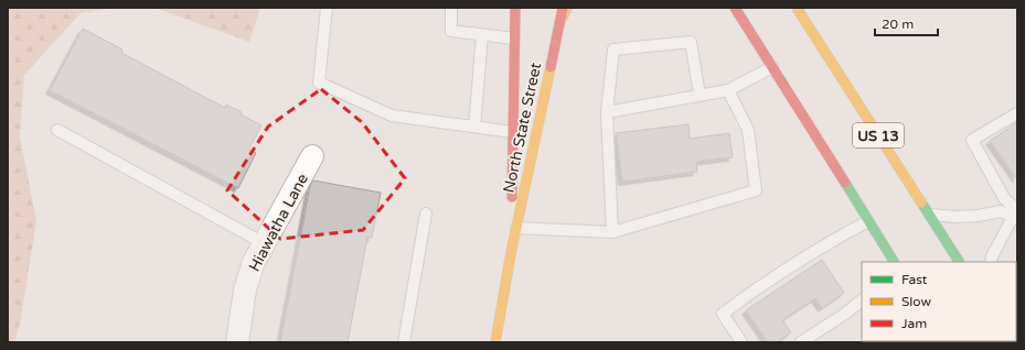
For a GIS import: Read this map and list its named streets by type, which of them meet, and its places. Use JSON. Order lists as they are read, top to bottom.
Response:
{
  "streets": {
    "main road": ["North State Street", "US 13"],
    "street": ["Hiawatha Lane"]
  },
  "legend": ["Fast", "Slow", "Jam"],
  "scale_bar": "20 m"
}
